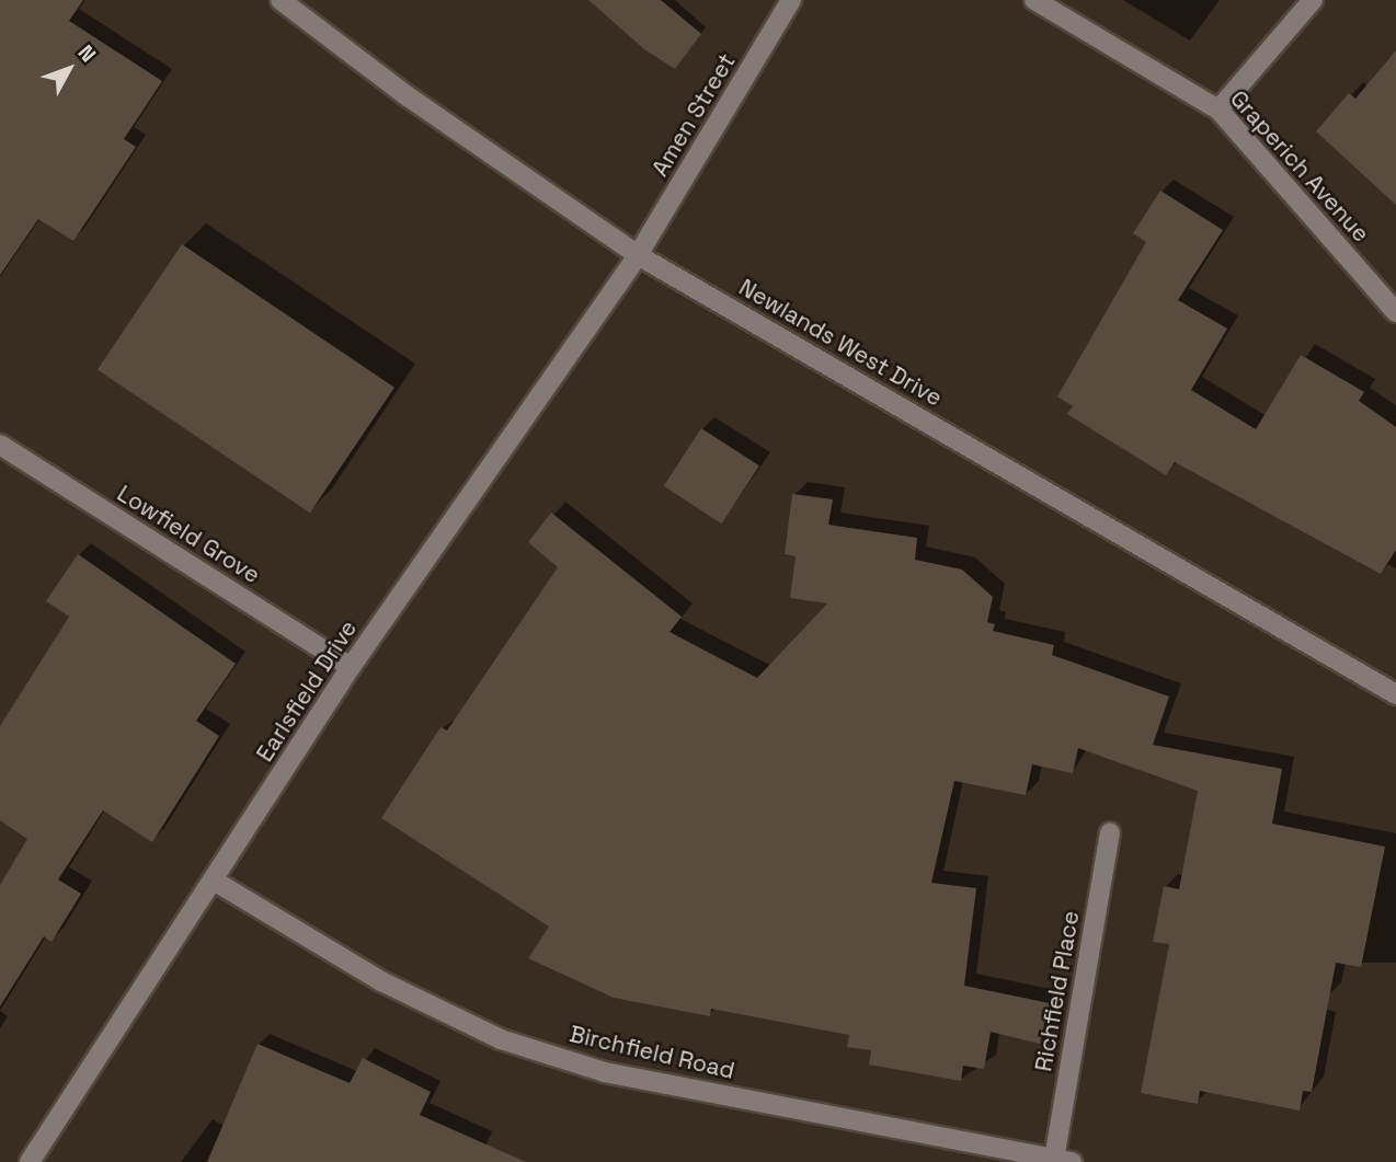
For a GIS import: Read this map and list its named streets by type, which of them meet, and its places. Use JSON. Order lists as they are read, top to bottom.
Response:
{
  "streets": {
    "street": [
      "Amen Street",
      "Graperich Avenue",
      "Newlands West Drive",
      "Lowfield Grove",
      "Earlsfield Drive",
      "Richfield Place",
      "Birchfield Road"
    ]
  },
  "crossings": [
    ["Amen Street", "Newlands West Drive"],
    ["Amen Street", "Earlsfield Drive"],
    ["Newlands West Drive", "Earlsfield Drive"],
    ["Lowfield Grove", "Earlsfield Drive"],
    ["Earlsfield Drive", "Birchfield Road"],
    ["Richfield Place", "Birchfield Road"]
  ],
  "north": "top right"
}
